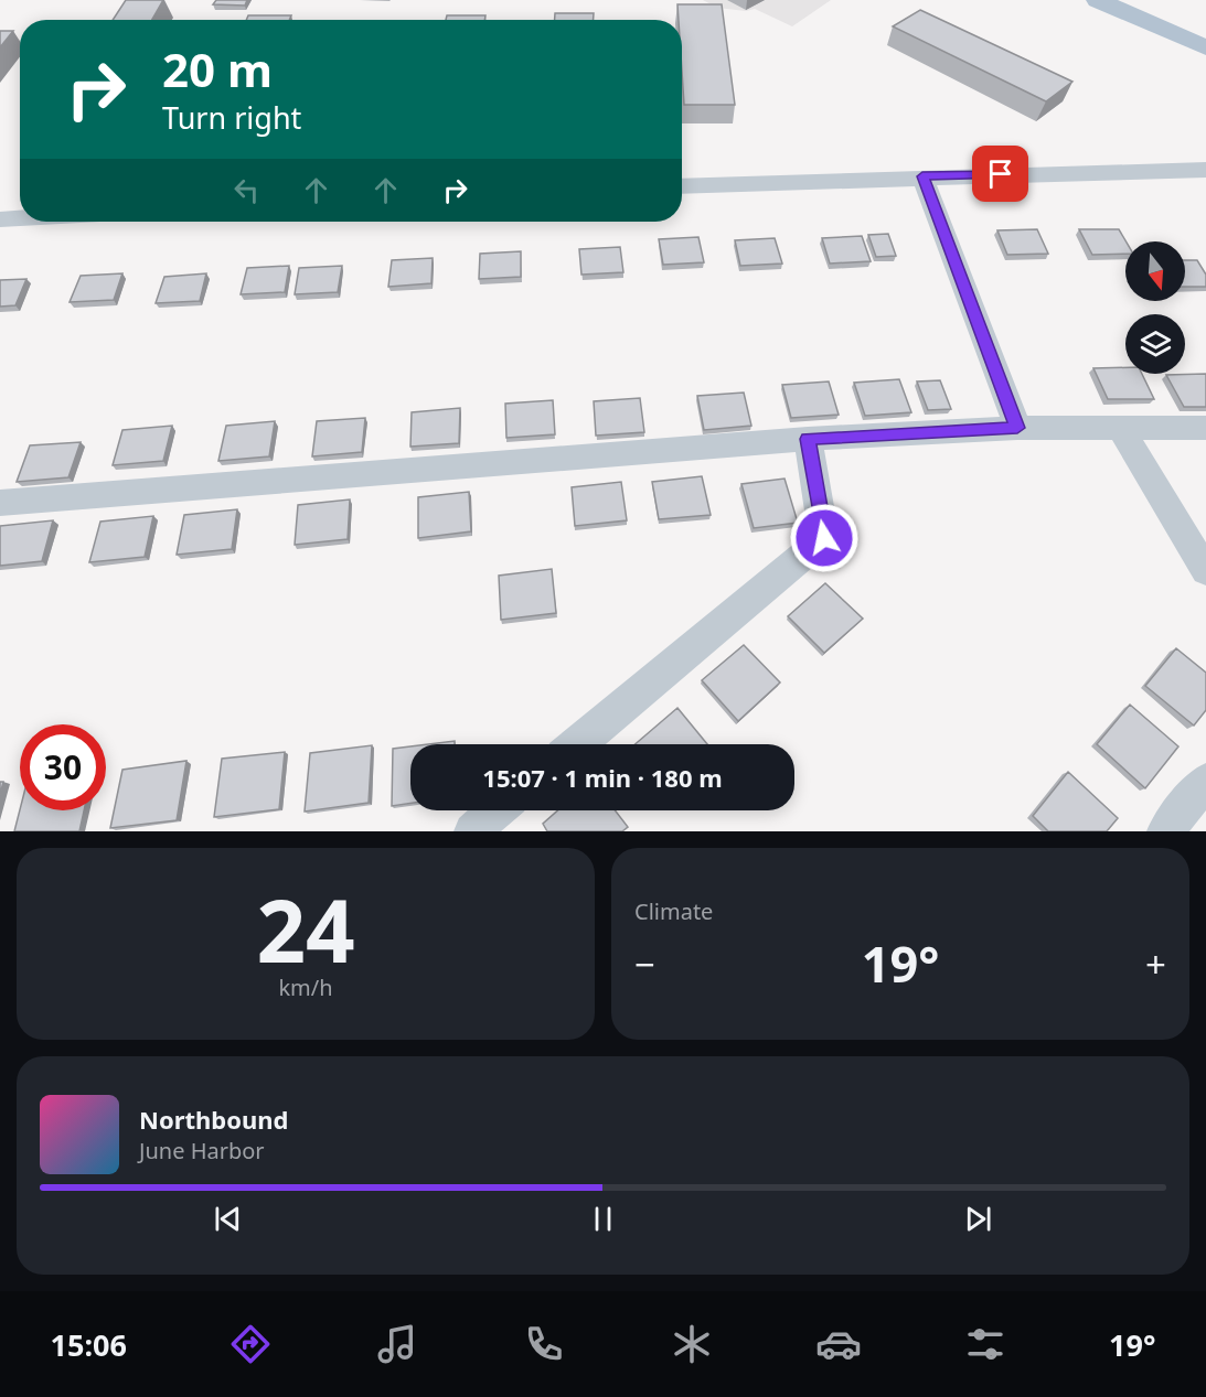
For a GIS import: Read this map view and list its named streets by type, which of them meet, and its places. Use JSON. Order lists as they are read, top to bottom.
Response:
{
  "north": "bottom",
  "page": {
    "turn": ["20 m", "Turn right"],
    "limit": "30",
    "trip": "15:07 · 1 min · 180 m",
    "tile": [
      ["24", "km/h"],
      "Climate"
    ],
    "heat": ["−", "19°", "+"],
    "song": ["Northbound", "June Harbor"],
    "tabs": ["15:06", "19°"]
  }
}
